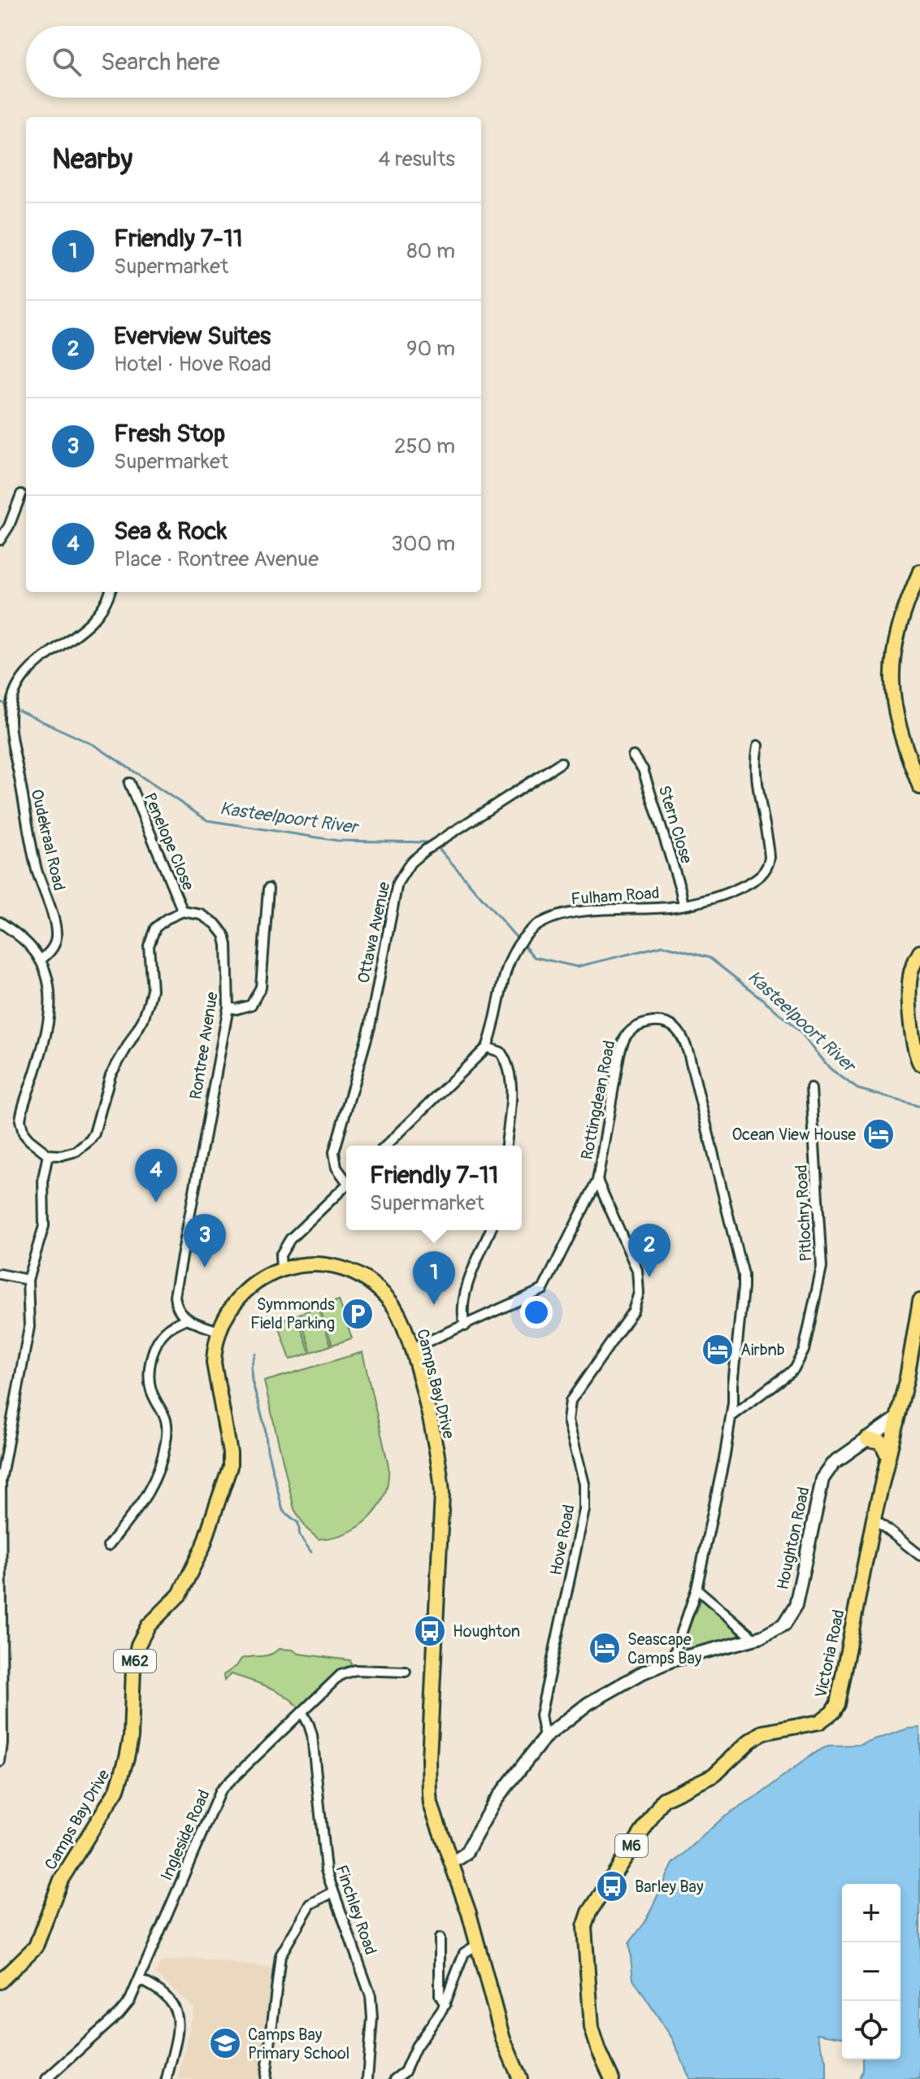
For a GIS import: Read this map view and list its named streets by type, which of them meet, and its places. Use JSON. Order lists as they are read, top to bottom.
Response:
{
  "streets": {
    "main road": [
      "Camps Bay Drive",
      "Victoria Road",
      "M62",
      "M6"
    ],
    "street": [
      "Stern Close",
      "Oudekraal Road",
      "Penelope Close",
      "Fulham Road",
      "Ottawa Avenue",
      "Rontree Avenue",
      "Rottingdean Road",
      "Pitlochry Road",
      "Houghton Road",
      "Hove Road",
      "Ingleside Road",
      "Finchley Road"
    ]
  },
  "crossings": [
    ["Stern Close", "Fulham Road"],
    ["Penelope Close", "Rontree Avenue"],
    ["Rottingdean Road", "Pitlochry Road"],
    ["Rottingdean Road", "Camps Bay Drive"],
    ["Rottingdean Road", "Houghton Road"],
    ["Rottingdean Road", "Hove Road"],
    ["Camps Bay Drive", "Houghton Road"],
    ["Houghton Road", "Hove Road"],
    ["Houghton Road", "Victoria Road"],
    ["Ingleside Road", "Finchley Road"]
  ],
  "water": ["Kasteelpoort River"],
  "places": {
    "hotel": ["Ocean View House", "Airbnb", "Seascape Camps Bay"],
    "parking": ["Symmonds Field Parking"],
    "bus stop": ["Houghton", "Barley Bay"],
    "school or university": ["Camps Bay Primary School"]
  },
  "page": {
    "search": "Search here",
    "heading": ["Nearby", "4 results"],
    "list": [
      {
        "mark": "1",
        "name": "Friendly 7-11",
        "note": "Supermarket",
        "value": "80 m"
      },
      {
        "mark": "2",
        "name": "Everview Suites",
        "note": "Hotel · Hove Road",
        "value": "90 m"
      },
      {
        "mark": "3",
        "name": "Fresh Stop",
        "note": "Supermarket",
        "value": "250 m"
      },
      {
        "mark": "4",
        "name": "Sea & Rock",
        "note": "Place · Rontree Avenue",
        "value": "300 m"
      }
    ],
    "popup": ["Friendly 7-11", "Supermarket"],
    "pins": [
      "4",
      "3",
      "2",
      "1"
    ],
    "map_buttons": ["+", "−"]
  }
}
